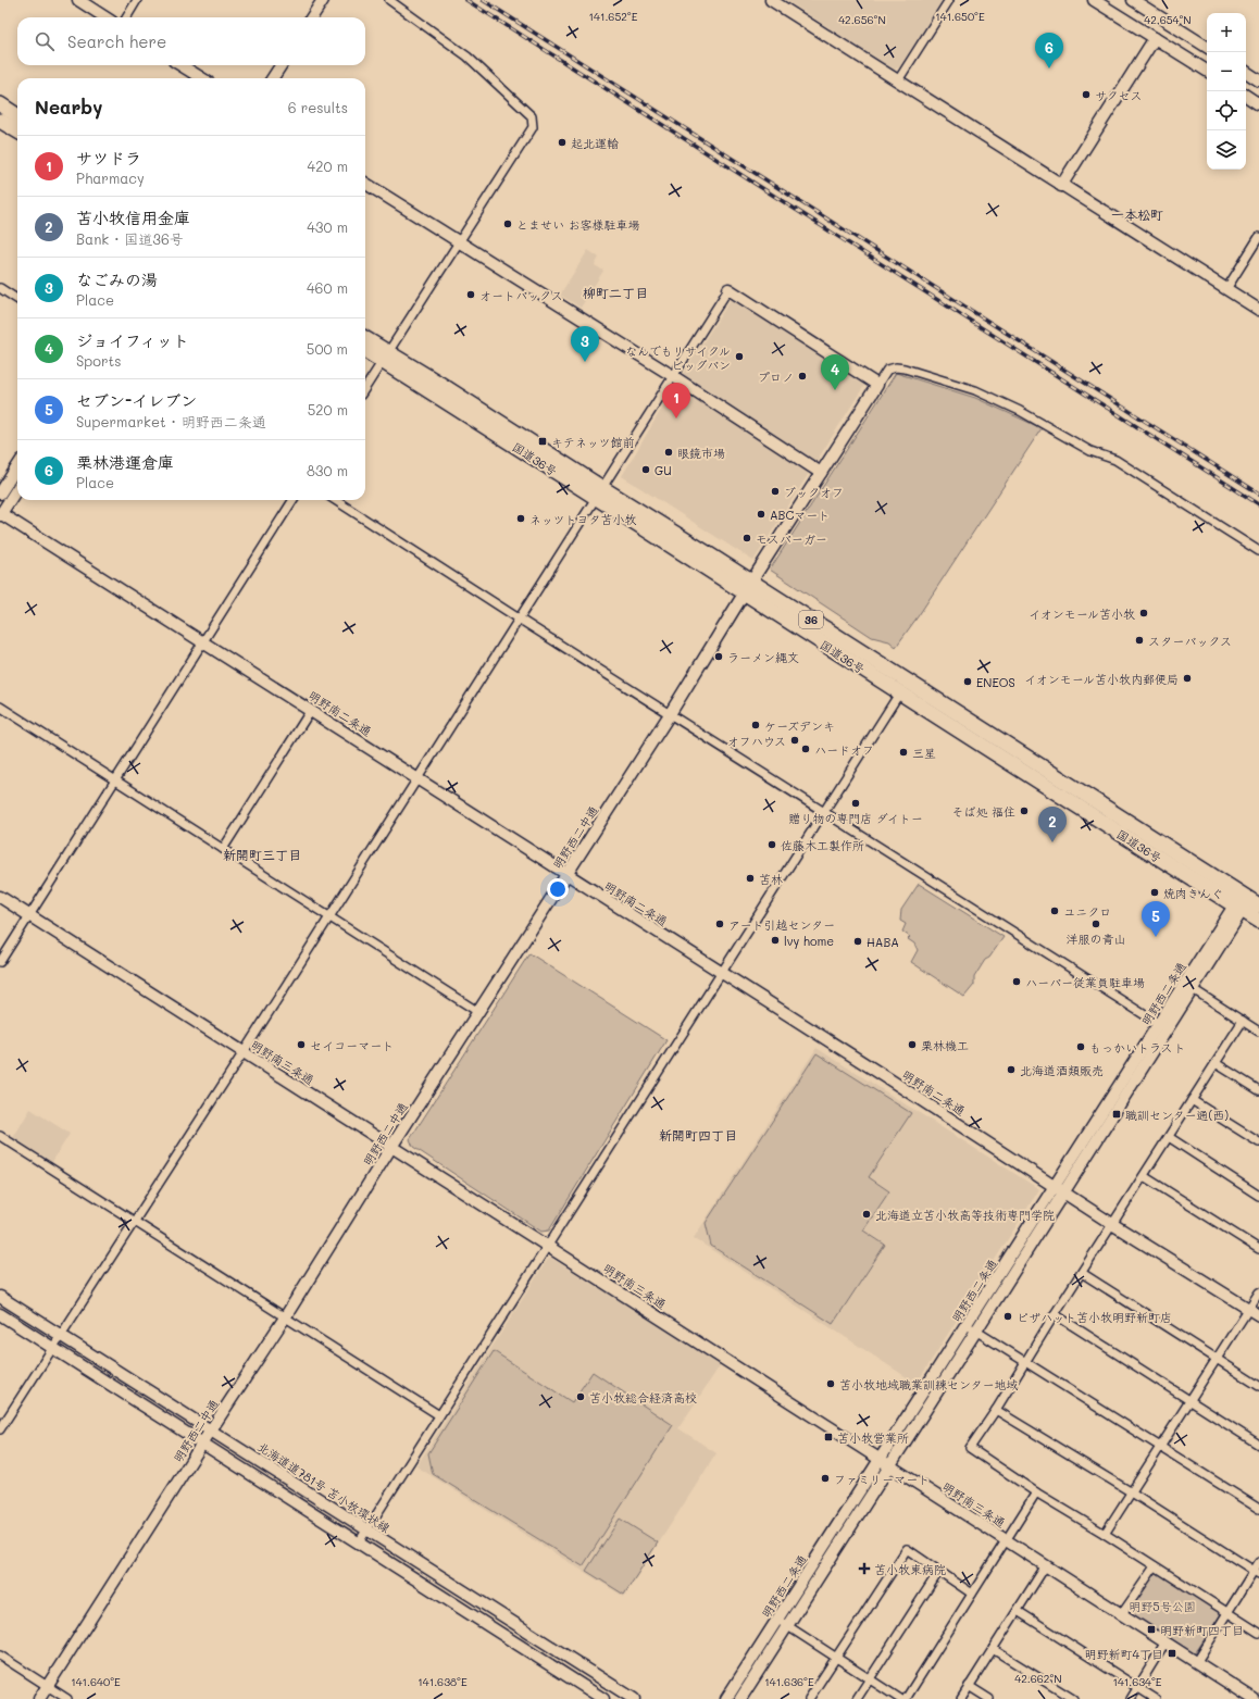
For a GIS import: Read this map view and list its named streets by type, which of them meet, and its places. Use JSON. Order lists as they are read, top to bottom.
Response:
{
  "streets": {
    "highway": ["国道36号", "36"],
    "street": [
      "明野南二条通",
      "明野西二中通",
      "明野西二条通",
      "明野南三条通",
      "北海道道781号 苫小牧環状線"
    ]
  },
  "crossings": [
    ["国道36号", "明野西二中通"],
    ["国道36号", "明野西二条通"],
    ["明野南二条通", "明野西二中通"],
    ["明野南二条通", "明野西二条通"],
    ["明野西二中通", "明野南三条通"],
    ["明野西二中通", "北海道道781号 苫小牧環状線"],
    ["明野西二条通", "明野南三条通"]
  ],
  "districts": [
    "一本松町",
    "柳町二丁目",
    "新開町三丁目",
    "新開町四丁目"
  ],
  "parks": ["明野5号公園"],
  "places": {
    "other": [
      "サクセス",
      "起北運輸",
      "とませい お客様駐車場",
      "オートバックス",
      "なんでもリサイクル ビッグバン",
      "プロノ",
      "眼鏡市場",
      "GU",
      "ブックオフ",
      "ABCマート",
      "ネッツトヨタ苫小牧",
      "モスバーガー",
      "イオンモール苫小牧",
      "スターバックス",
      "ラーメン縄文",
      "イオンモール苫小牧内郵便局",
      "ENEOS",
      "ケーズデンキ",
      "オフハウス",
      "ハードオフ",
      "三星",
      "贈り物の専門店 ダイトー",
      "そば処 福住",
      "佐藤木工製作所",
      "苫林",
      "焼肉きんぐ",
      "ユニクロ",
      "アート引越センター",
      "洋服の青山",
      "lvy home",
      "HABA",
      "ハーバー従業員駐車場",
      "セイコーマート",
      "栗林機工",
      "もっかいトラスト",
      "北海道酒類販売",
      "北海道立苫小牧高等技術専門学院",
      "ピザハット苫小牧明野新町店",
      "苫小牧地域職業訓練センター地域",
      "苫小牧総合経済高校",
      "ファミリーマート"
    ],
    "transit": [
      "キテネッツ館前",
      "職訓センター通(西)",
      "苫小牧営業所",
      "明野新町四丁目",
      "明野新町4丁目"
    ],
    "health": ["苫小牧東病院"]
  },
  "page": {
    "map_buttons": ["+", "−"],
    "search": "Search here",
    "pins": [
      "6",
      "3",
      "4",
      "1",
      "2",
      "5"
    ],
    "heading": ["Nearby", "6 results"],
    "list": [
      {
        "mark": "1",
        "name": "サツドラ",
        "note": "Pharmacy",
        "value": "420 m"
      },
      {
        "mark": "2",
        "name": "苫小牧信用金庫",
        "note": "Bank · 国道36号",
        "value": "430 m"
      },
      {
        "mark": "3",
        "name": "なごみの湯",
        "note": "Place",
        "value": "460 m"
      },
      {
        "mark": "4",
        "name": "ジョイフィット",
        "note": "Sports",
        "value": "500 m"
      },
      {
        "mark": "5",
        "name": "セブン-イレブン",
        "note": "Supermarket · 明野西二条通",
        "value": "520 m"
      },
      {
        "mark": "6",
        "name": "栗林港運倉庫",
        "note": "Place",
        "value": "830 m"
      }
    ]
  },
  "coordinates": [
    "141.652°E",
    "141.650°E",
    "42.656°N",
    "42.654°N",
    "42.662°N",
    "141.640°E",
    "141.638°E",
    "141.636°E",
    "141.634°E"
  ]
}
